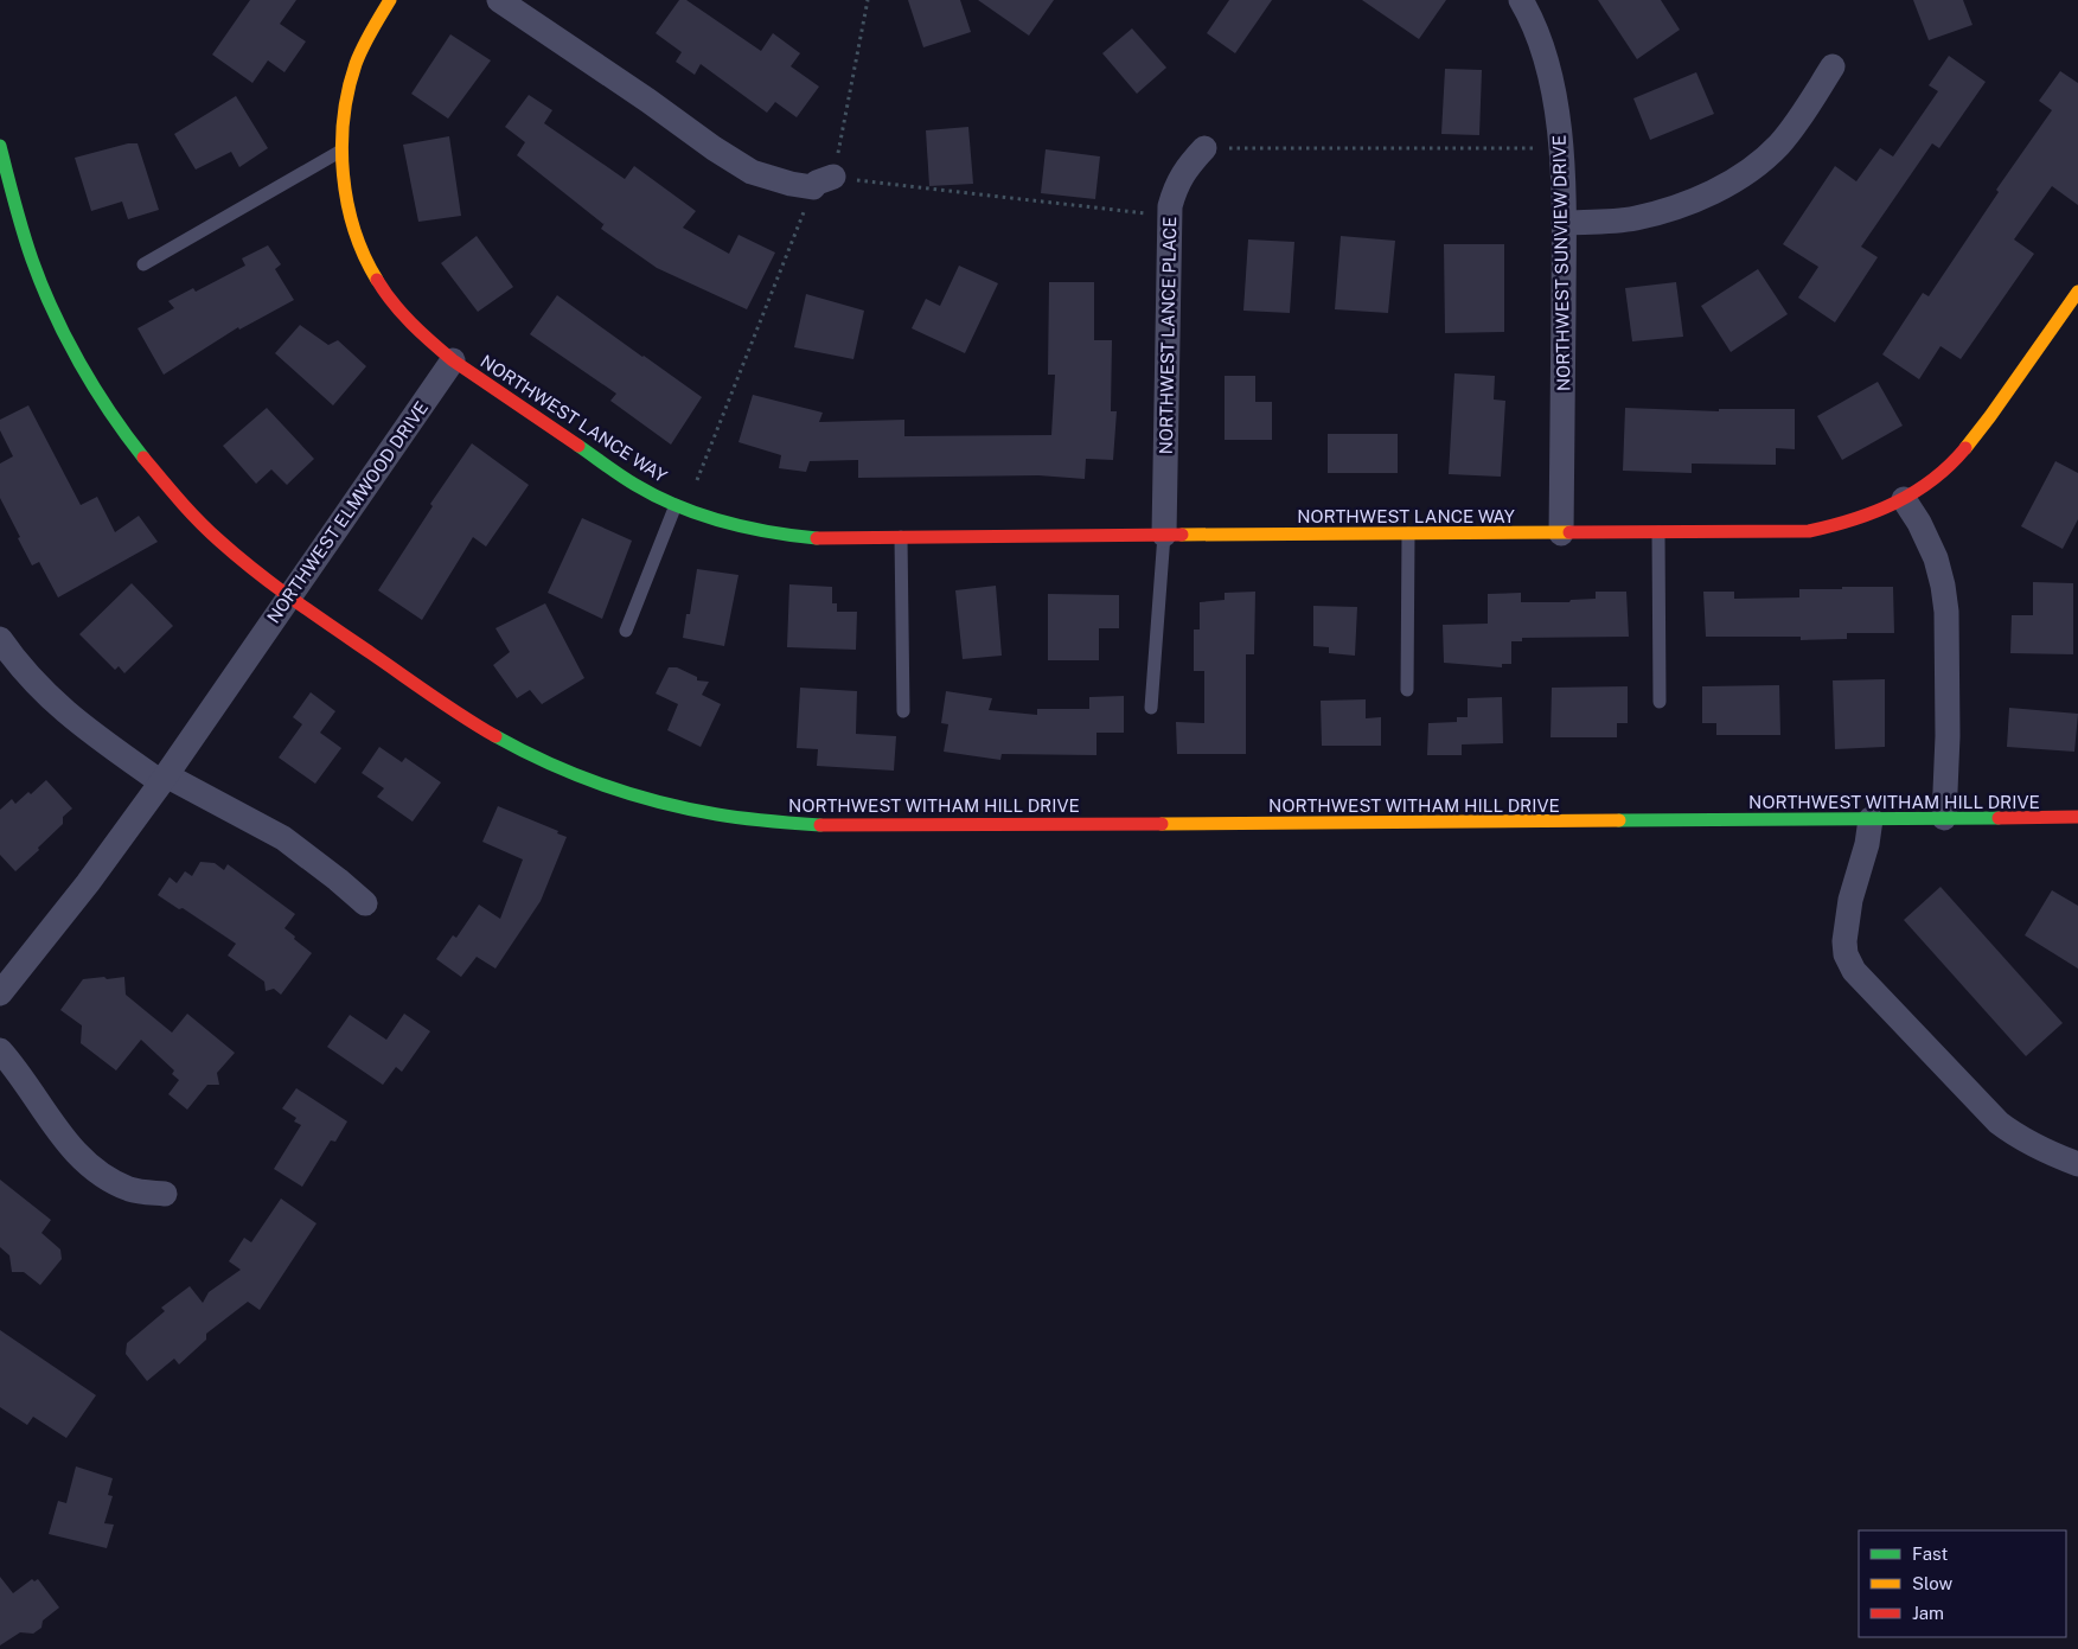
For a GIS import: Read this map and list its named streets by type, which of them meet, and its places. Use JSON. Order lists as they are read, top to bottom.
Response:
{
  "streets": {
    "street": [
      "NORTHWEST SUNVIEW DRIVE",
      "NORTHWEST LANCE PLACE",
      "NORTHWEST LANCE WAY",
      "NORTHWEST ELMWOOD DRIVE",
      "NORTHWEST WITHAM HILL DRIVE"
    ]
  },
  "crossings": [
    ["NORTHWEST SUNVIEW DRIVE", "NORTHWEST LANCE WAY"],
    ["NORTHWEST LANCE PLACE", "NORTHWEST LANCE WAY"],
    ["NORTHWEST LANCE WAY", "NORTHWEST ELMWOOD DRIVE"],
    ["NORTHWEST ELMWOOD DRIVE", "NORTHWEST WITHAM HILL DRIVE"]
  ],
  "legend": ["Fast", "Slow", "Jam"]
}
